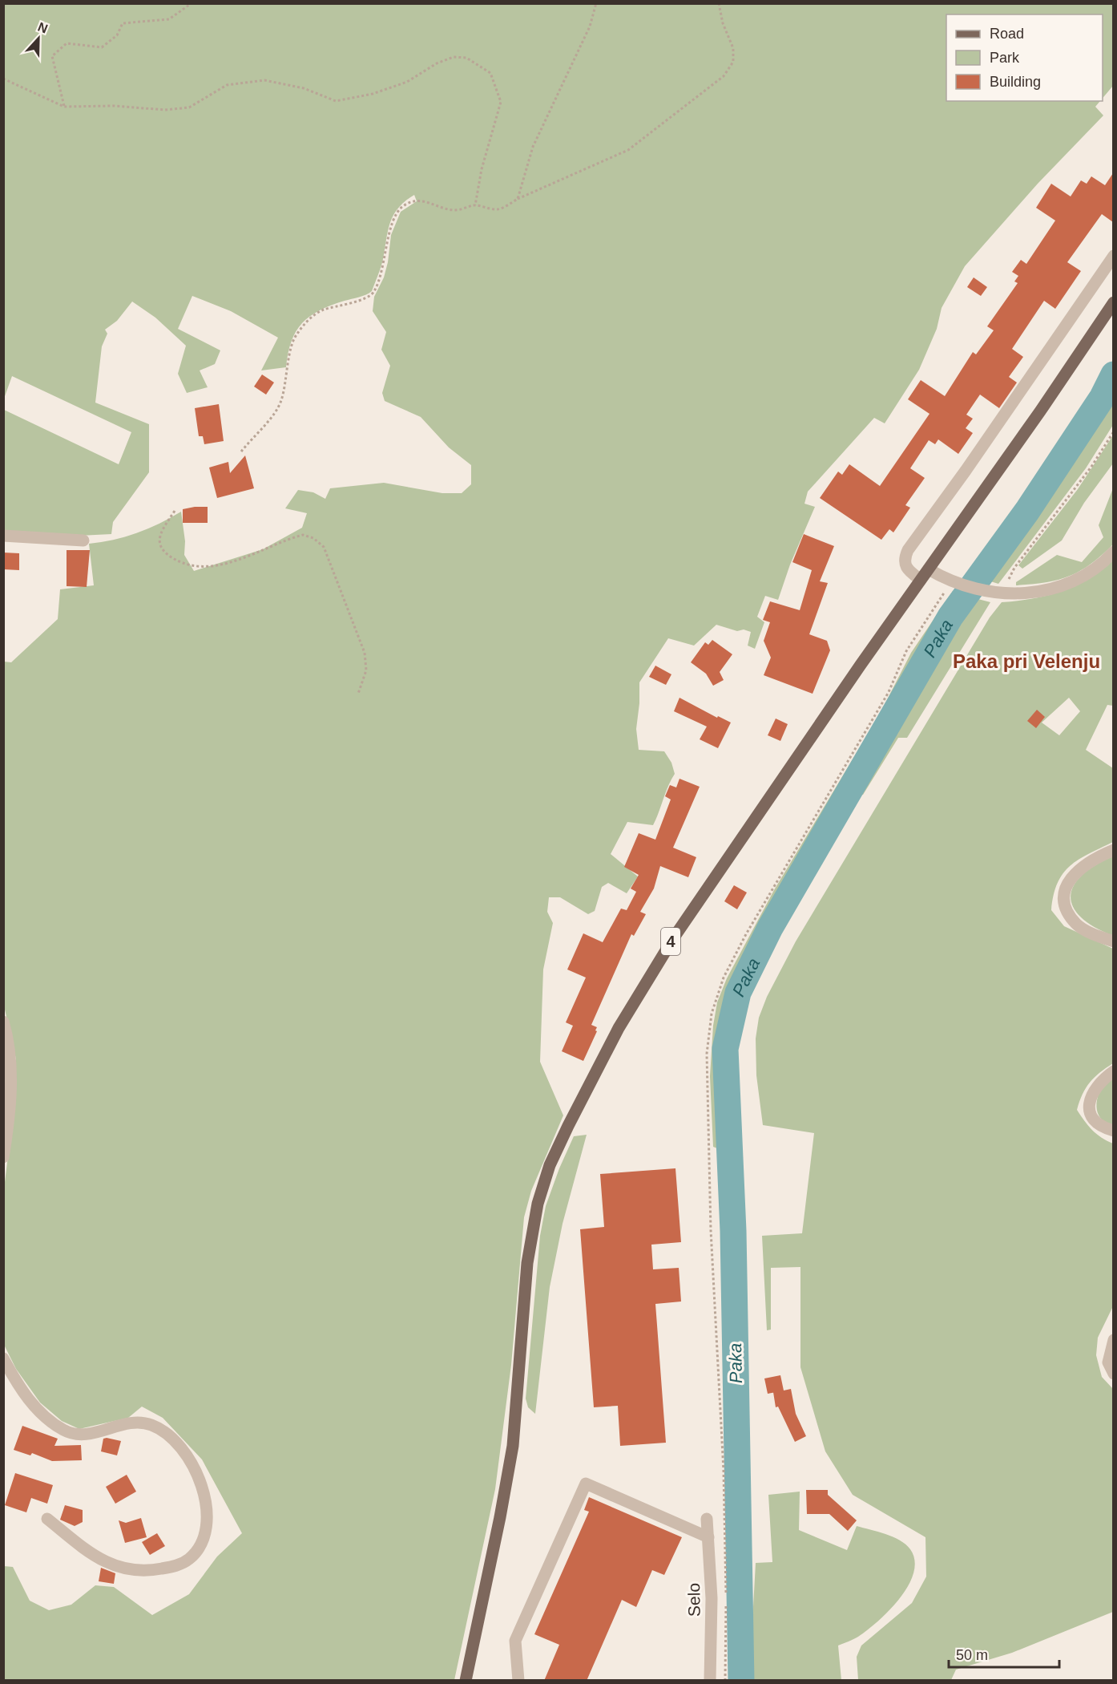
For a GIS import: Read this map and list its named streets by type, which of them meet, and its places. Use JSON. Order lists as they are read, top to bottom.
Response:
{
  "streets": {
    "main road": ["4"],
    "street": ["Selo"]
  },
  "districts": ["Paka pri Velenju"],
  "water": ["Paka"],
  "legend": ["Road", "Park", "Building"],
  "scale_bar": "50 m",
  "north": "top"
}
